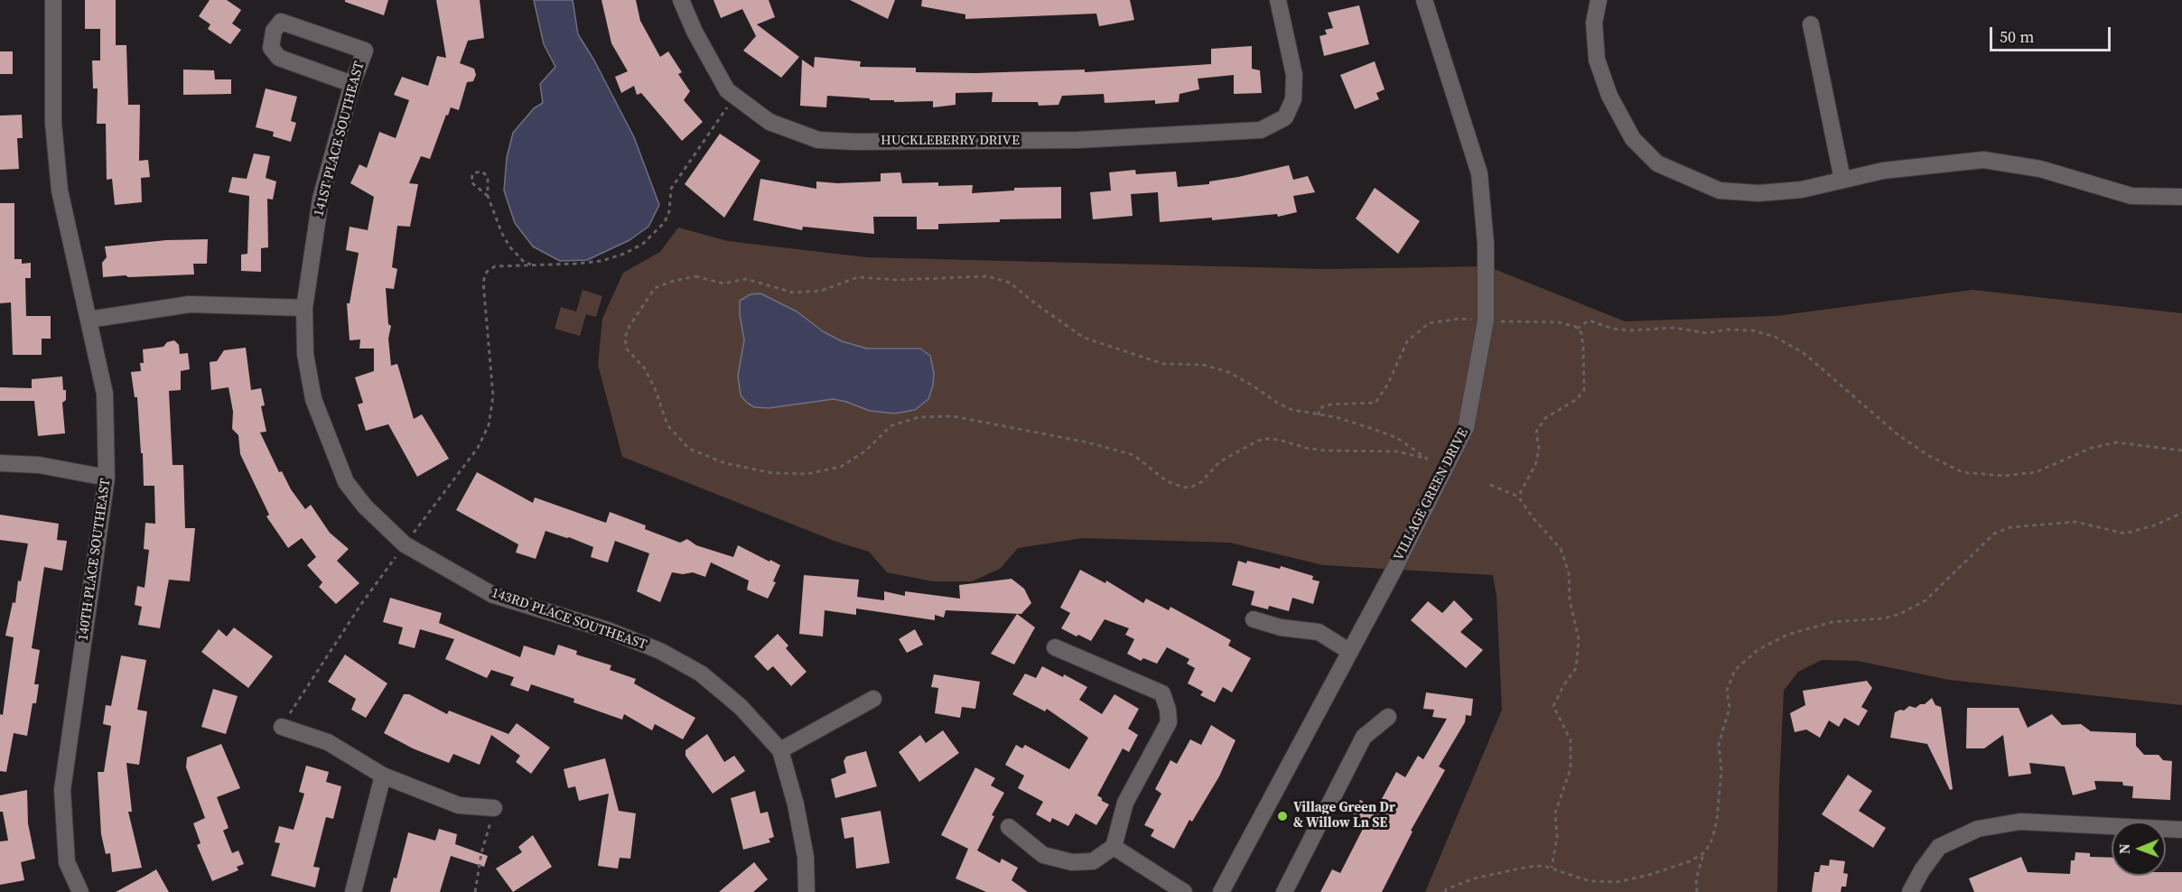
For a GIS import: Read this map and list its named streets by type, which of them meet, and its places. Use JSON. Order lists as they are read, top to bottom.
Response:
{
  "streets": {
    "street": [
      "141ST PLACE SOUTHEAST",
      "HUCKLEBERRY DRIVE",
      "VILLAGE GREEN DRIVE",
      "140TH PLACE SOUTHEAST",
      "143RD PLACE SOUTHEAST"
    ]
  },
  "crossings": [
    ["141ST PLACE SOUTHEAST", "143RD PLACE SOUTHEAST"]
  ],
  "places": ["Village Green Dr & Willow Ln SE"],
  "scale_bar": "50 m",
  "north": "left"
}
